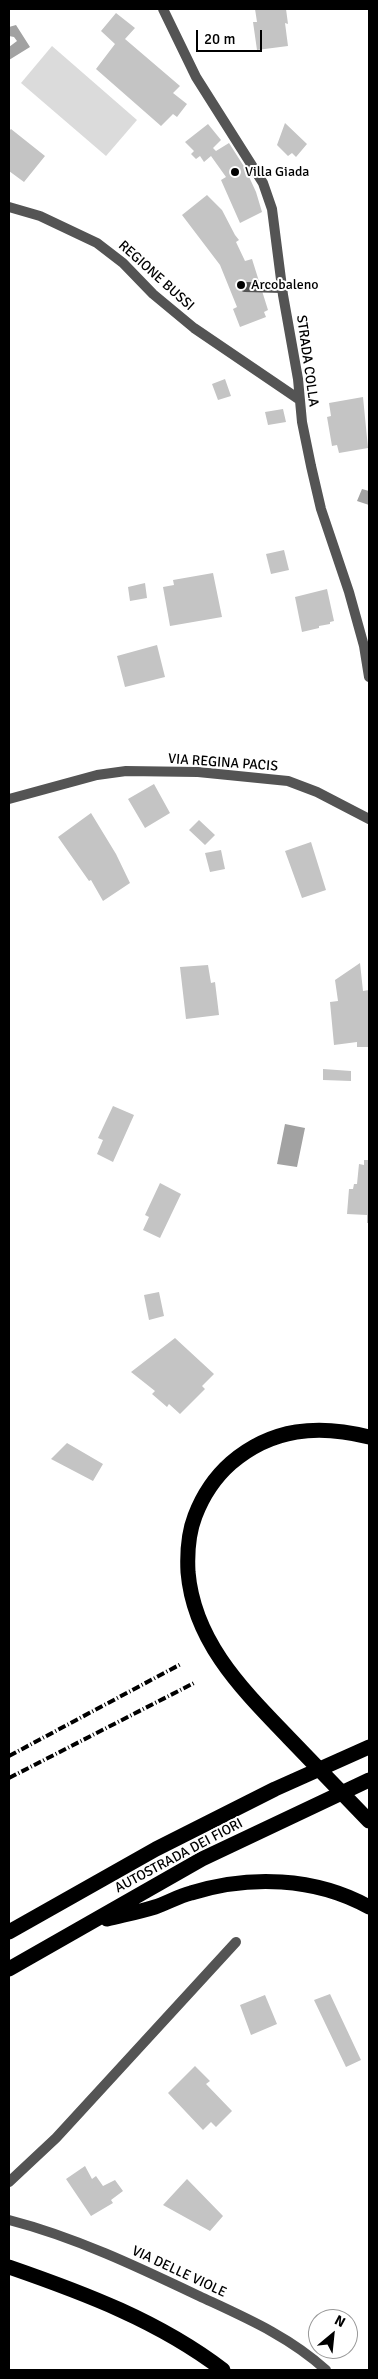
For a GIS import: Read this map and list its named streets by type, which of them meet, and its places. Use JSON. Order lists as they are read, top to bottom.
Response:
{
  "streets": {
    "highway": ["AUTOSTRADA DEI FIORI"],
    "street": [
      "REGIONE BUSSI",
      "STRADA COLLA",
      "VIA REGINA PACIS",
      "VIA DELLE VIOLE"
    ]
  },
  "crossings": [
    ["REGIONE BUSSI", "STRADA COLLA"]
  ],
  "places": ["Villa Giada", "Arcobaleno"],
  "scale_bar": "20 m",
  "north": "top right"
}
